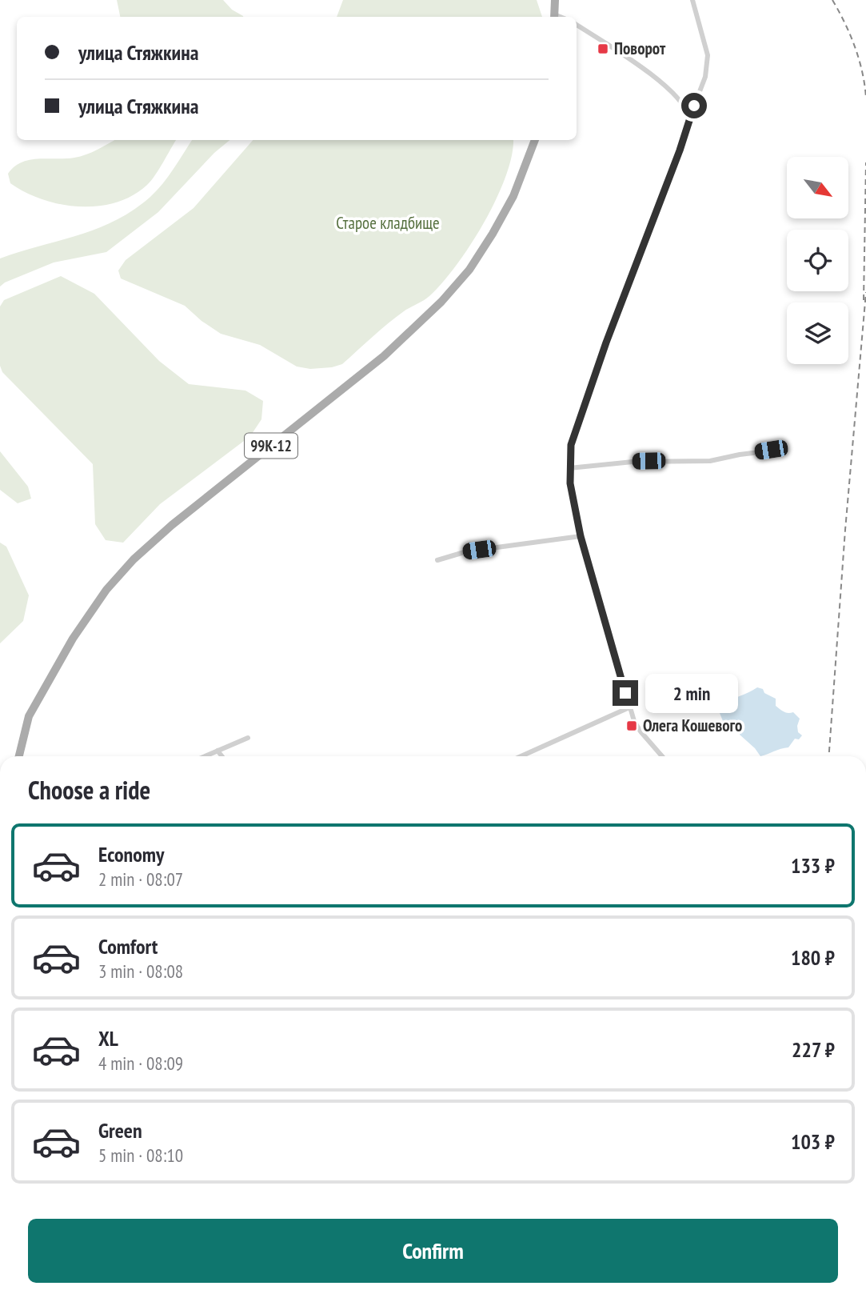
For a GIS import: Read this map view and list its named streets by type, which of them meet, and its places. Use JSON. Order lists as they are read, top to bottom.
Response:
{
  "streets": {
    "main road": ["99К-12"]
  },
  "parks": ["Старое кладбище"],
  "places": {
    "transit": ["Поворот", "Олега Кошевого"]
  },
  "north": "bottom right",
  "page": {
    "banner": ["улица Стяжкина", "улица Стяжкина"],
    "bubble": "2 min",
    "heading": "Choose a ride",
    "list": [
      {
        "name": "Economy",
        "note": "2 min · 08:07",
        "value": "133 ₽"
      },
      {
        "name": "Comfort",
        "note": "3 min · 08:08",
        "value": "180 ₽"
      },
      {
        "name": "XL",
        "note": "4 min · 08:09",
        "value": "227 ₽"
      },
      {
        "name": "Green",
        "note": "5 min · 08:10",
        "value": "103 ₽"
      }
    ],
    "buttons": "Confirm"
  }
}
